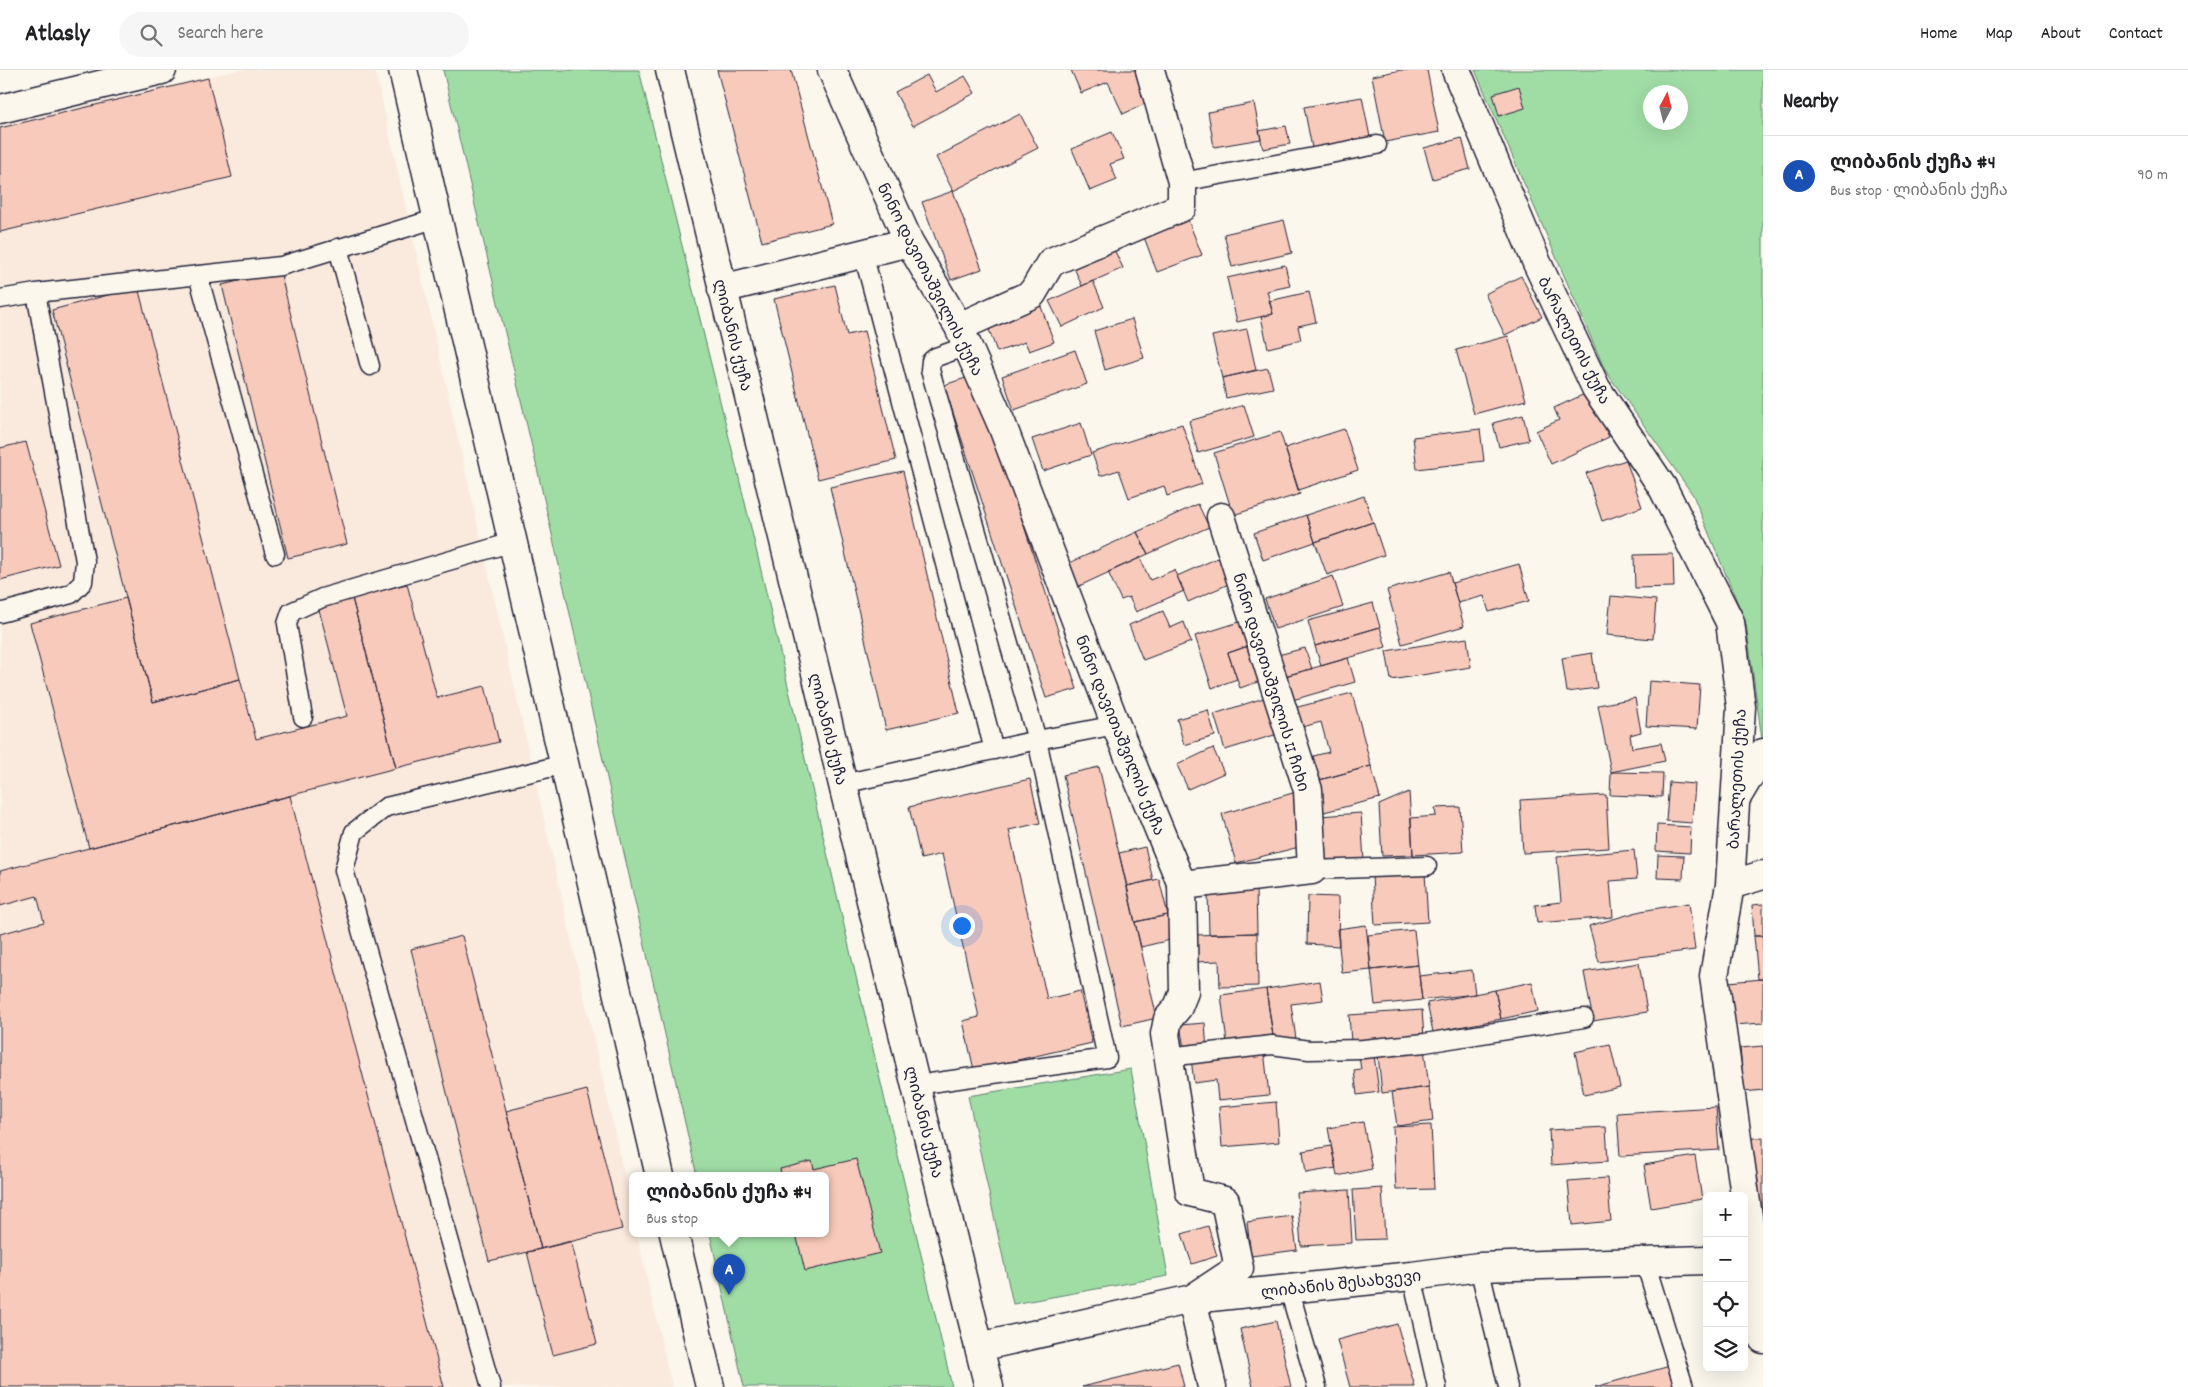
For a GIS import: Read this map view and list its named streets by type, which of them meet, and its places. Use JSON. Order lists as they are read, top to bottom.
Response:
{
  "streets": {
    "street": [
      "ნინო დავითაშვილის ქუჩა",
      "ლიბანის ქუჩა",
      "ბარალეთის ქუჩა",
      "ნინო დავითაშვილის II ჩიხი",
      "ლიბანის შესახვევი"
    ]
  },
  "crossings": [
    ["ნინო დავითაშვილის ქუჩა", "ლიბანის შესახვევი"],
    ["ლიბანის ქუჩა", "ლიბანის შესახვევი"]
  ],
  "north": "top",
  "page": {
    "header": "Atlasly",
    "search": "Search here",
    "nav": [
      "Home",
      "Map",
      "About",
      "Contact"
    ],
    "heading": "Nearby",
    "list": [
      {
        "mark": "A",
        "name": "ლიბანის ქუჩა #4",
        "note": "Bus stop · ლიბანის ქუჩა",
        "value": "90 m"
      }
    ],
    "popup": ["ლიბანის ქუჩა #4", "Bus stop"],
    "map_buttons": ["+", "−"],
    "pins": "A"
  }
}
